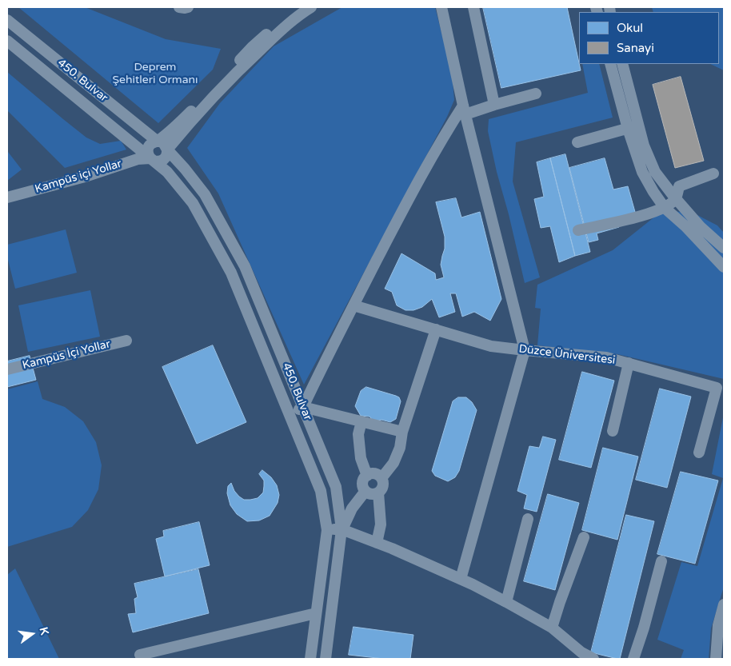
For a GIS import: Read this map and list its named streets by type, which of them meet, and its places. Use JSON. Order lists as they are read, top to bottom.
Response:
{
  "streets": {
    "street": [
      "450. Bulvar",
      "Kampüs içi Yollar",
      "Kampüs İçi Yollar",
      "Düzce Üniversitesi"
    ]
  },
  "crossings": [
    ["450. Bulvar", "Kampüs içi Yollar"]
  ],
  "parks": ["Deprem Şehitleri Ormanı"],
  "legend": ["Okul", "Sanayi"],
  "north": "right"
}
